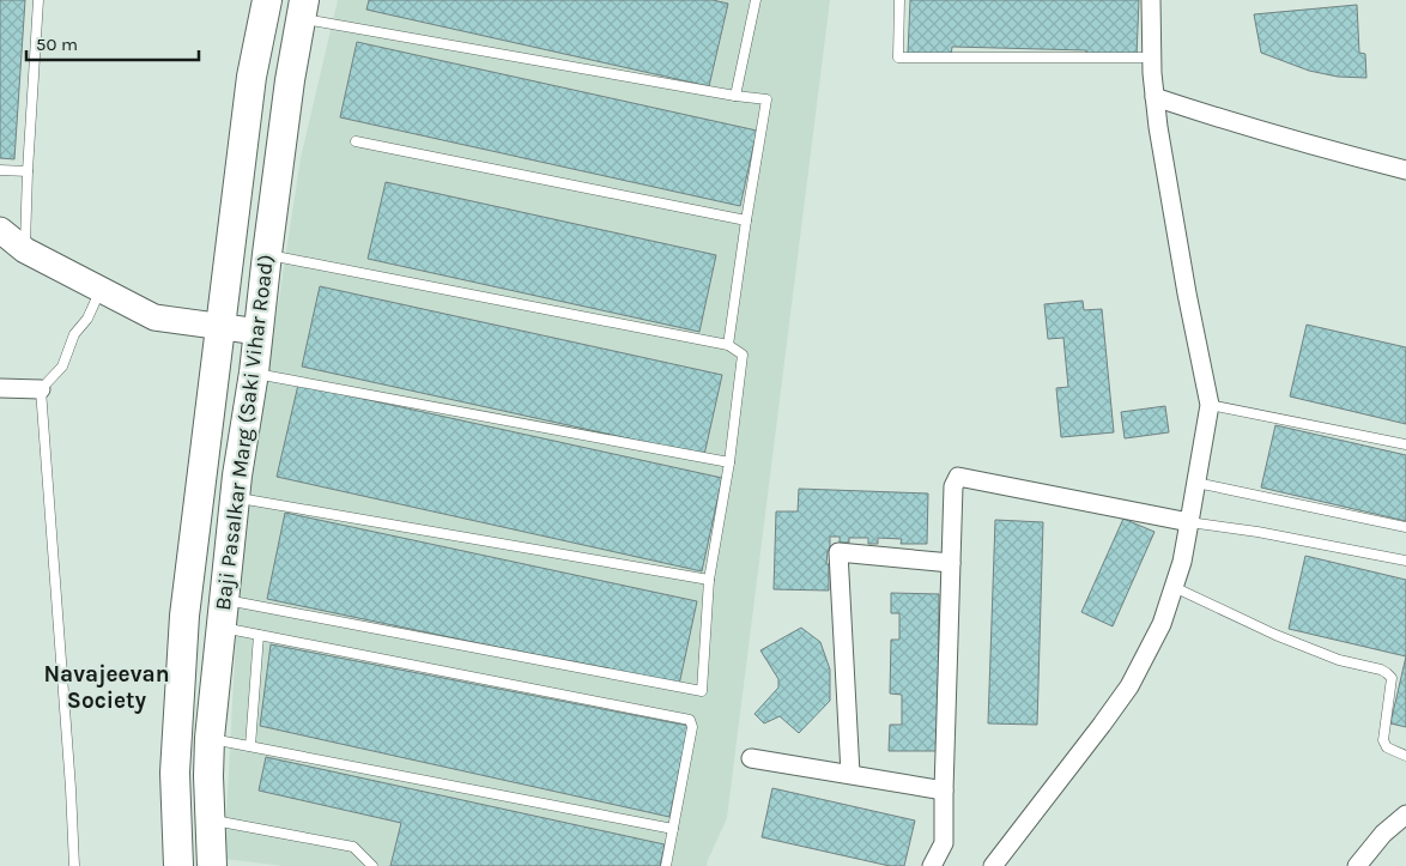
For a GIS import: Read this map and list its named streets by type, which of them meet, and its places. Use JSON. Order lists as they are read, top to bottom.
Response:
{
  "streets": {
    "main road": ["Baji Pasalkar Marg (Saki Vihar Road)"]
  },
  "districts": ["Navajeevan Society"],
  "scale_bar": "50 m"
}
